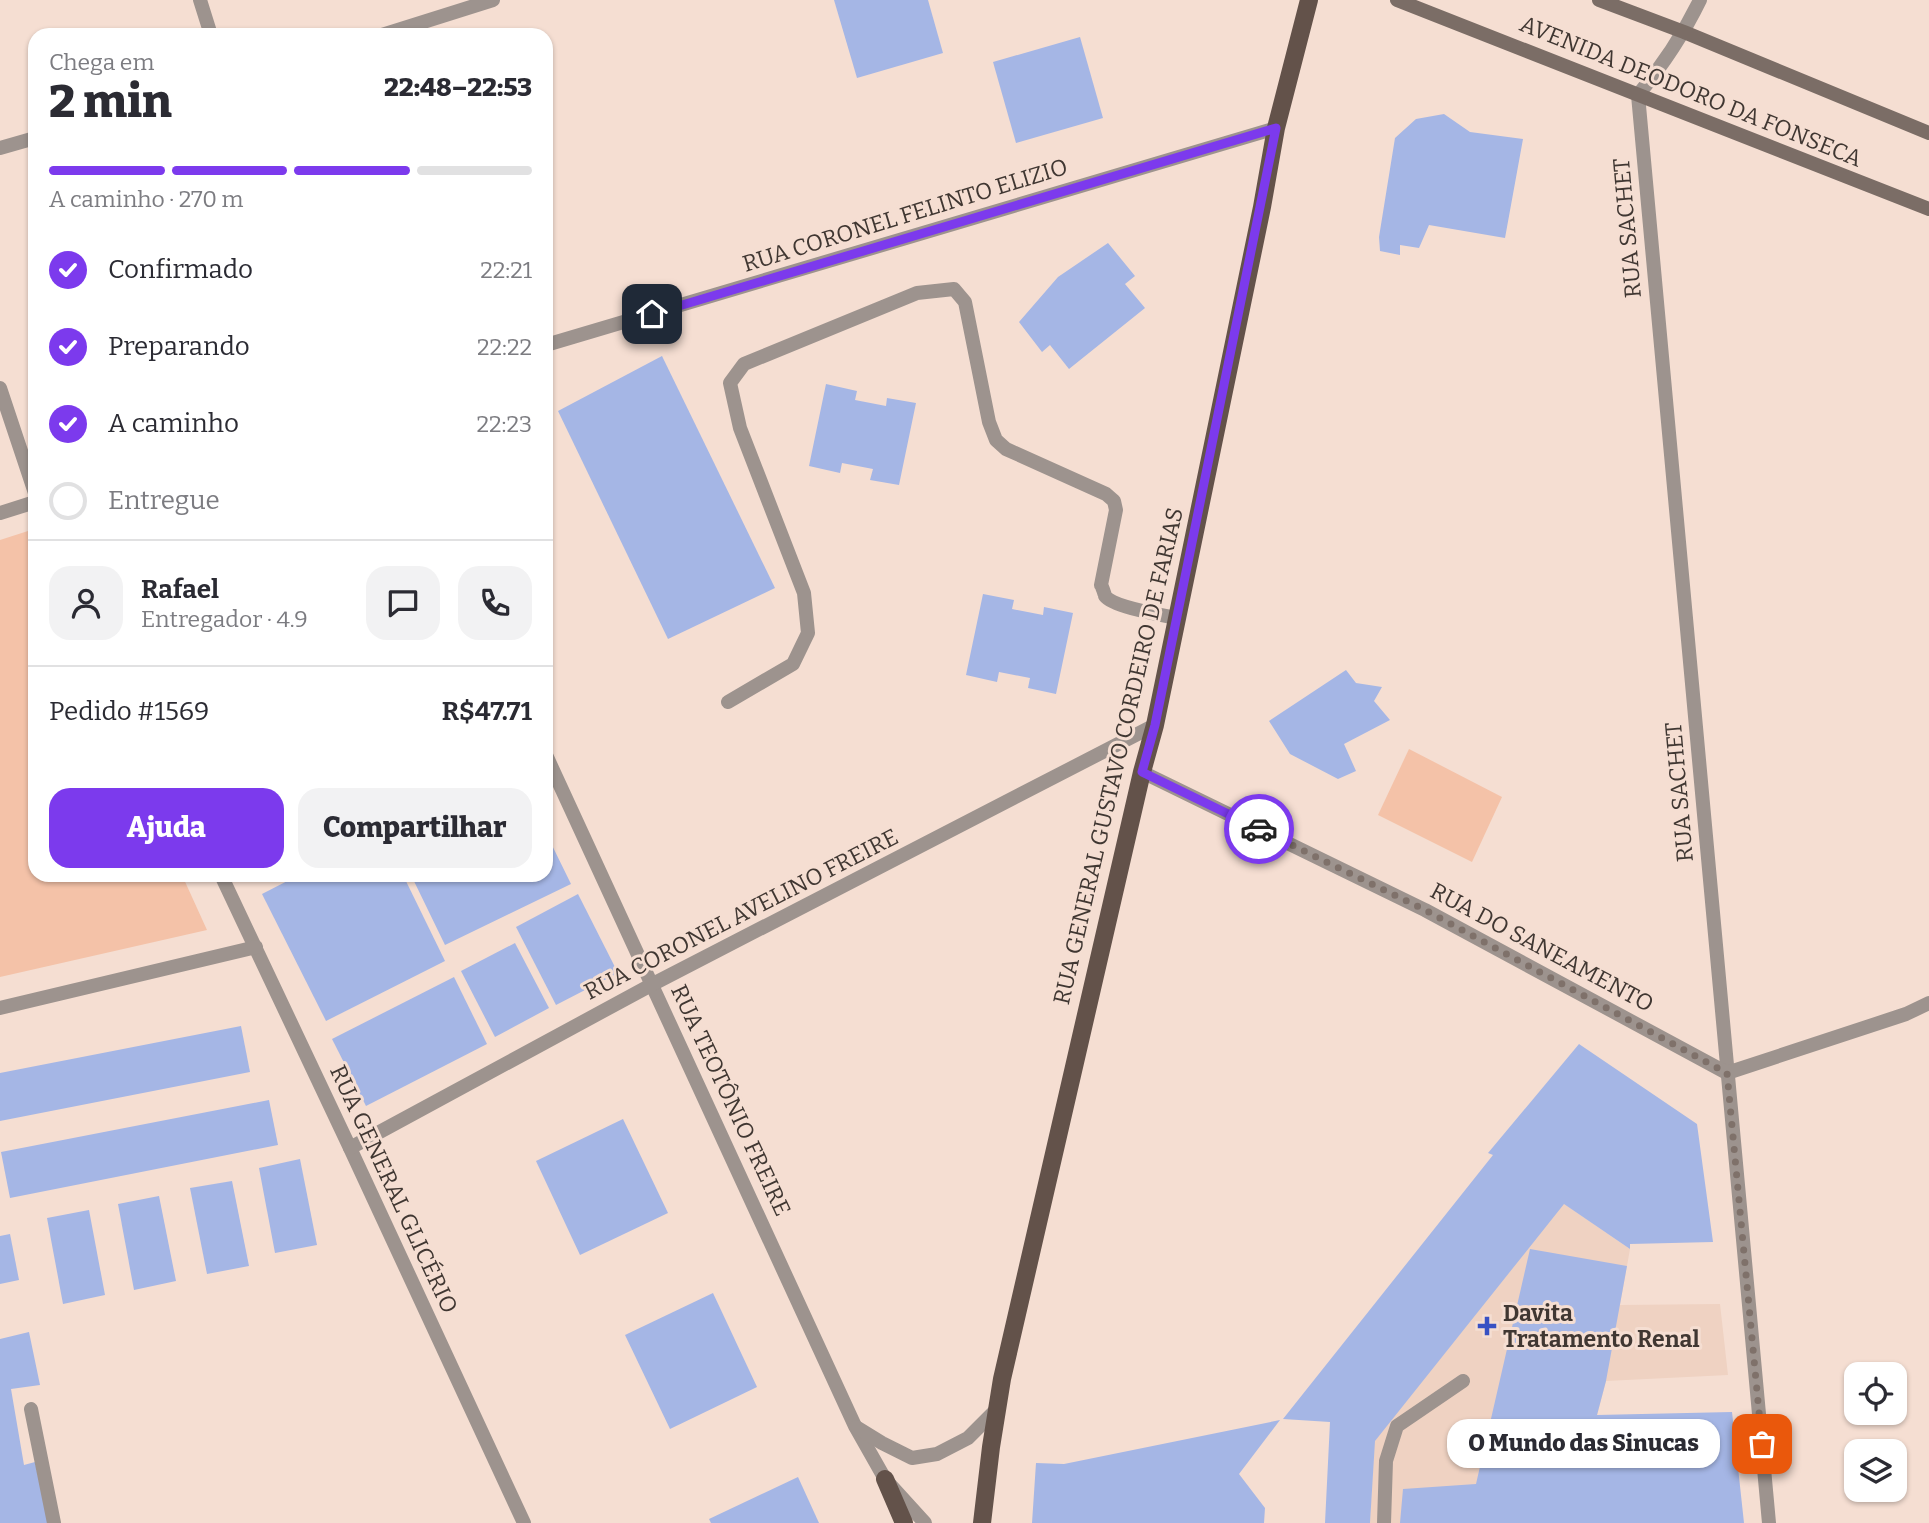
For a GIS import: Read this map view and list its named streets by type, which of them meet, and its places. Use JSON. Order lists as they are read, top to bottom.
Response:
{
  "streets": {
    "main road": ["AVENIDA DEODORO DA FONSECA", "RUA GENERAL GUSTAVO CORDEIRO DE FARIAS"],
    "street": [
      "RUA CORONEL FELINTO ELIZIO",
      "RUA SACHET",
      "RUA CORONEL AVELINO FREIRE",
      "RUA DO SANEAMENTO",
      "RUA TEOTÔNIO FREIRE",
      "RUA GENERAL GLICÉRIO"
    ]
  },
  "crossings": [
    ["AVENIDA DEODORO DA FONSECA", "RUA SACHET"],
    ["RUA CORONEL FELINTO ELIZIO", "RUA GENERAL GUSTAVO CORDEIRO DE FARIAS"],
    ["RUA SACHET", "RUA DO SANEAMENTO"],
    ["RUA GENERAL GUSTAVO CORDEIRO DE FARIAS", "RUA CORONEL AVELINO FREIRE"],
    ["RUA GENERAL GUSTAVO CORDEIRO DE FARIAS", "RUA DO SANEAMENTO"],
    ["RUA CORONEL AVELINO FREIRE", "RUA TEOTÔNIO FREIRE"],
    ["RUA CORONEL AVELINO FREIRE", "RUA GENERAL GLICÉRIO"]
  ],
  "places": {
    "health": ["Davita Tratamento Renal"],
    "other": ["O Mundo das Sinucas"]
  },
  "page": {
    "heading": ["2 min", "Chega em", "22:48–22:53"],
    "panel": [
      "Rafael",
      "Entregador · 4.9",
      "Pedido #1569",
      "R$47.71"
    ],
    "bar": "A caminho · 270 m",
    "list": [
      ["Confirmado", "22:21"],
      ["Preparando", "22:22"],
      ["A caminho", "22:23"],
      "Entregue"
    ],
    "buttons": ["Ajuda", "Compartilhar"],
    "bubble": "O Mundo das Sinucas"
  }
}
